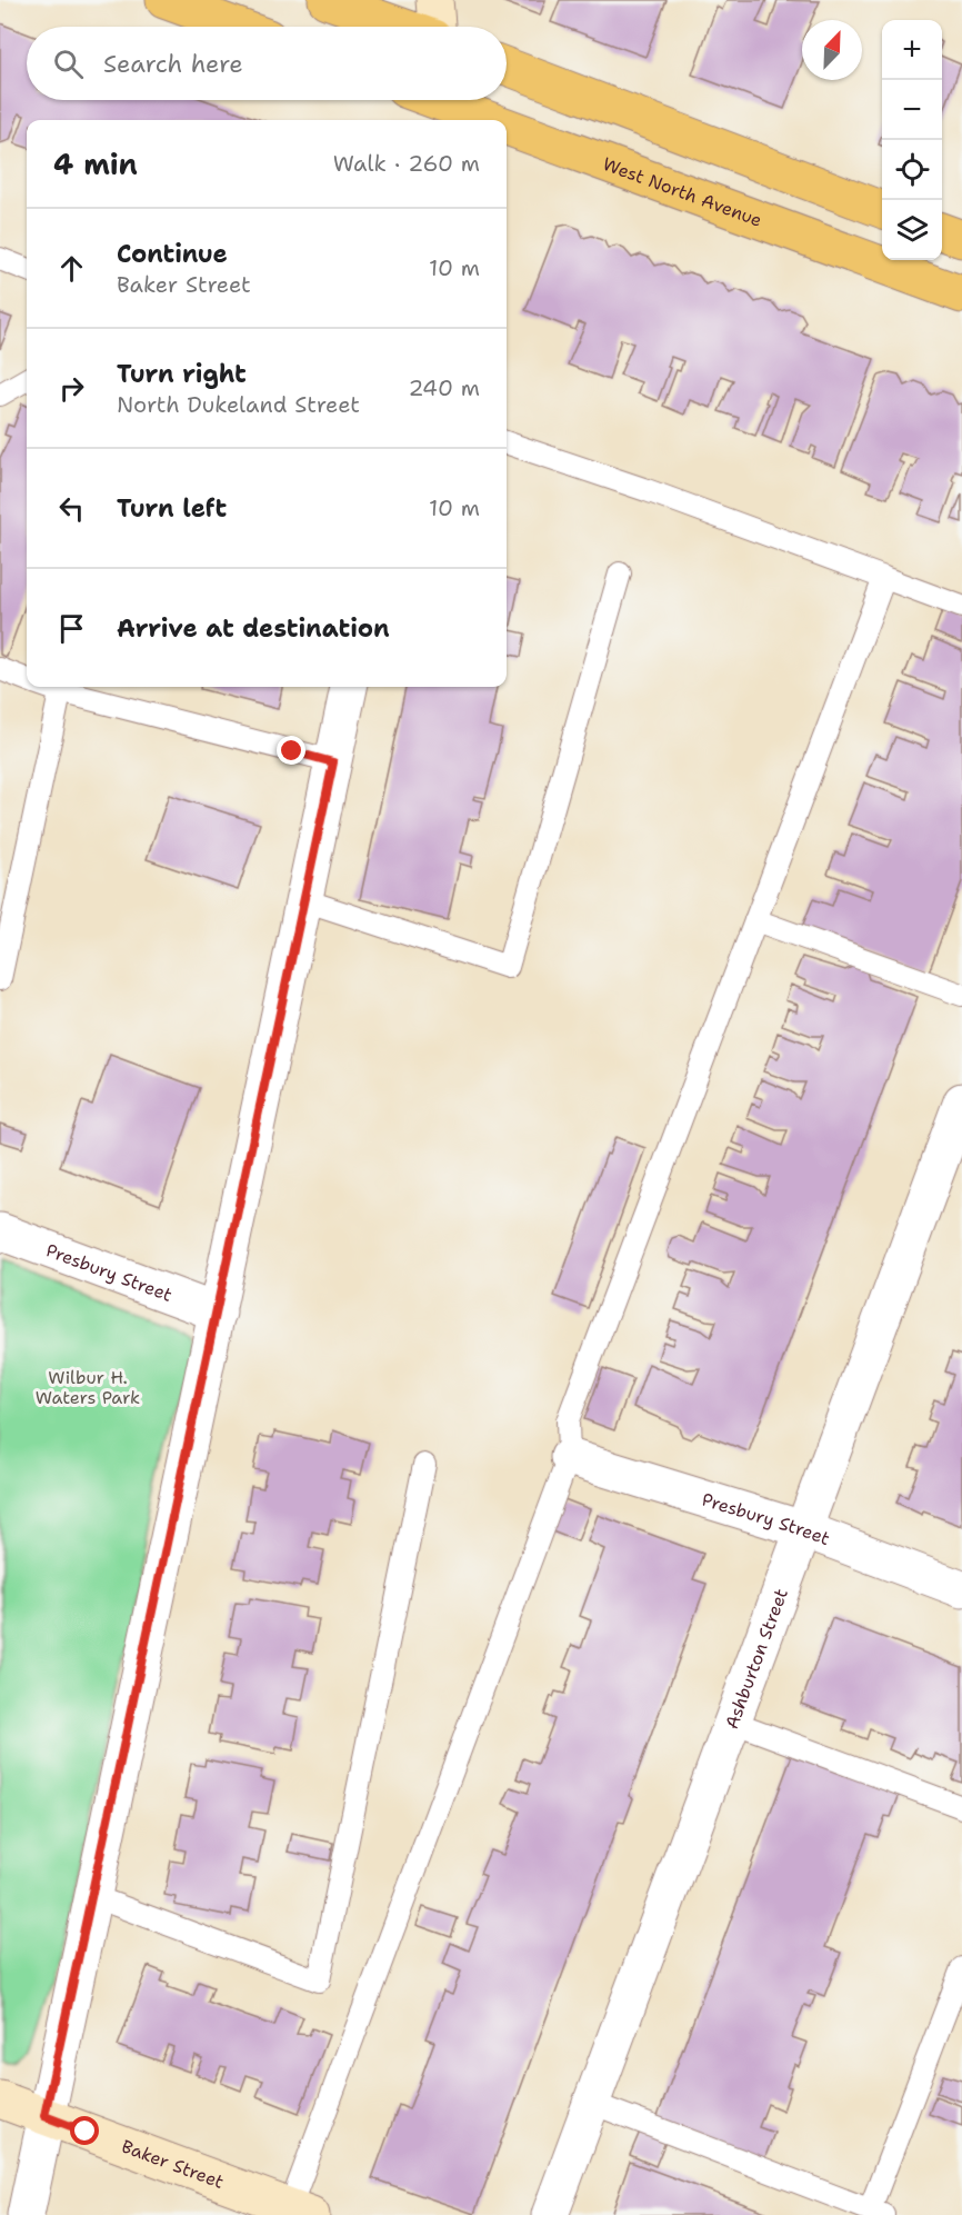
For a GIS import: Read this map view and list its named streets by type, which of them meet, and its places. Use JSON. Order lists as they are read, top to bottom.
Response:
{
  "streets": {
    "main road": ["West North Avenue"],
    "street": ["Presbury Street", "Ashburton Street", "Baker Street"]
  },
  "crossings": [
    ["Presbury Street", "Ashburton Street"]
  ],
  "parks": ["Wilbur H. Waters Park"],
  "north": "top right",
  "page": {
    "map_buttons": ["+", "−"],
    "search": "Search here",
    "heading": ["4 min", "Walk · 260 m"],
    "list": [
      ["Continue", "Baker Street", "10 m"],
      ["Turn right", "North Dukeland Street", "240 m"],
      ["Turn left", "10 m"],
      "Arrive at destination"
    ]
  }
}
